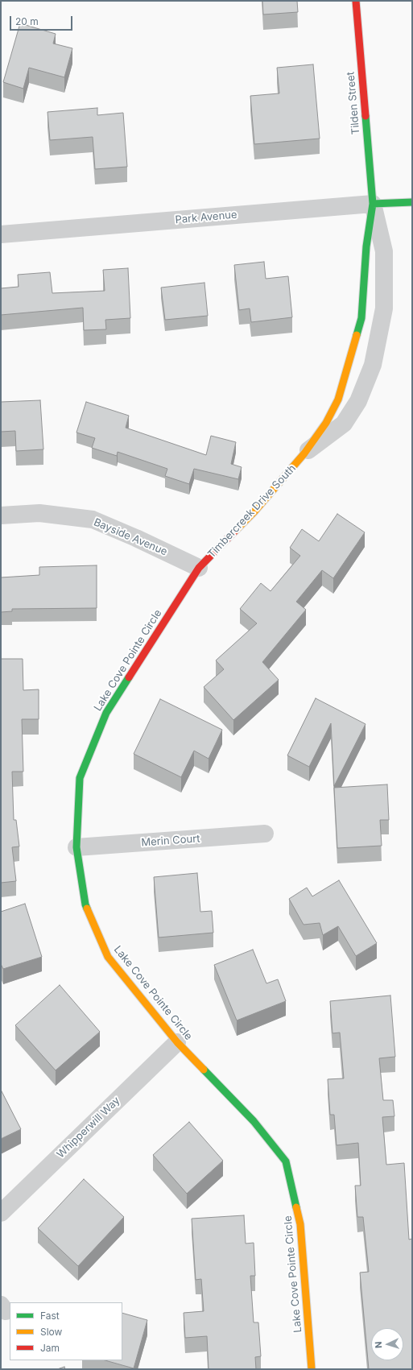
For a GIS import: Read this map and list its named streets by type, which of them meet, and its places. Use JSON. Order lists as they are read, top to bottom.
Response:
{
  "streets": {
    "street": [
      "Tilden Street",
      "Park Avenue",
      "Timbercreek Drive South",
      "Bayside Avenue",
      "Lake Cove Pointe Circle",
      "Merin Court",
      "Whipperwill Way"
    ]
  },
  "crossings": [
    ["Tilden Street", "Park Avenue"],
    ["Tilden Street", "Timbercreek Drive South"],
    ["Park Avenue", "Timbercreek Drive South"],
    ["Timbercreek Drive South", "Bayside Avenue"],
    ["Timbercreek Drive South", "Lake Cove Pointe Circle"],
    ["Bayside Avenue", "Lake Cove Pointe Circle"],
    ["Lake Cove Pointe Circle", "Merin Court"],
    ["Lake Cove Pointe Circle", "Whipperwill Way"]
  ],
  "legend": ["Fast", "Slow", "Jam"],
  "scale_bar": "20 m",
  "north": "left"
}
